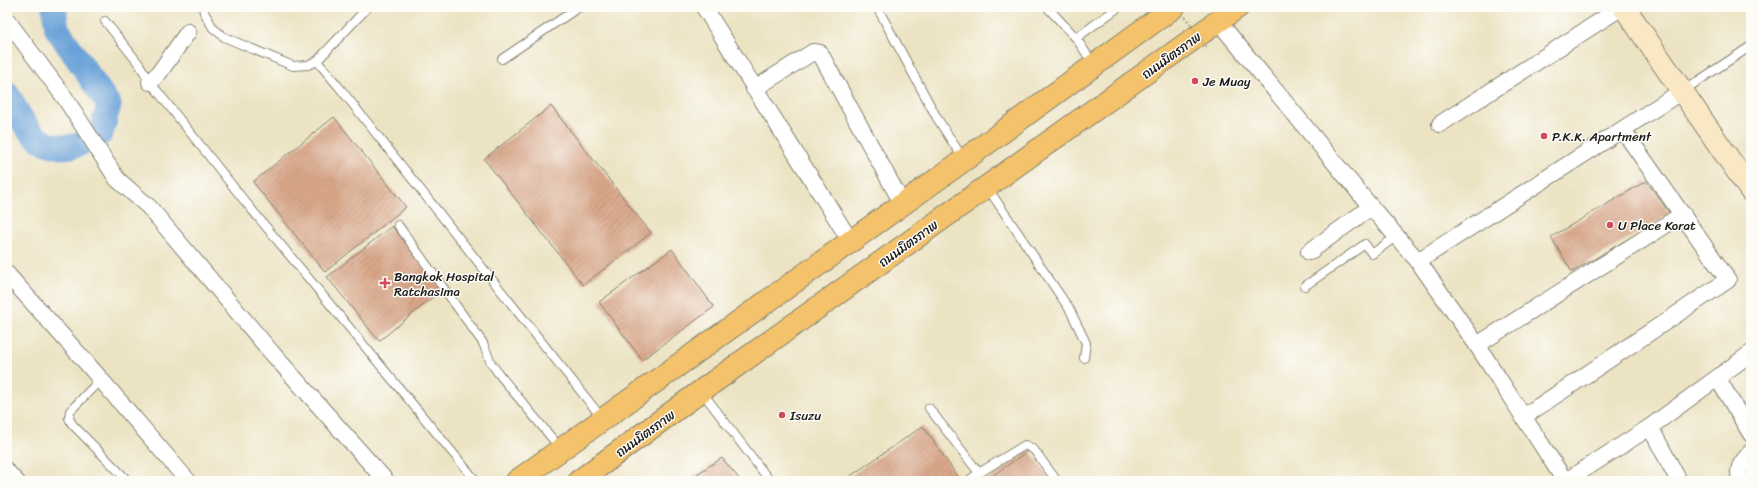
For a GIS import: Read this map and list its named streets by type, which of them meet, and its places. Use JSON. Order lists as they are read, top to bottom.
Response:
{
  "streets": {
    "highway": ["ถนนมิตรภาพ"]
  },
  "places": {
    "other": [
      "Je Muay",
      "P.K.K. Apartment",
      "U Place Korat",
      "Isuzu"
    ],
    "health": ["Bangkok Hospital Ratchasima"]
  }
}
